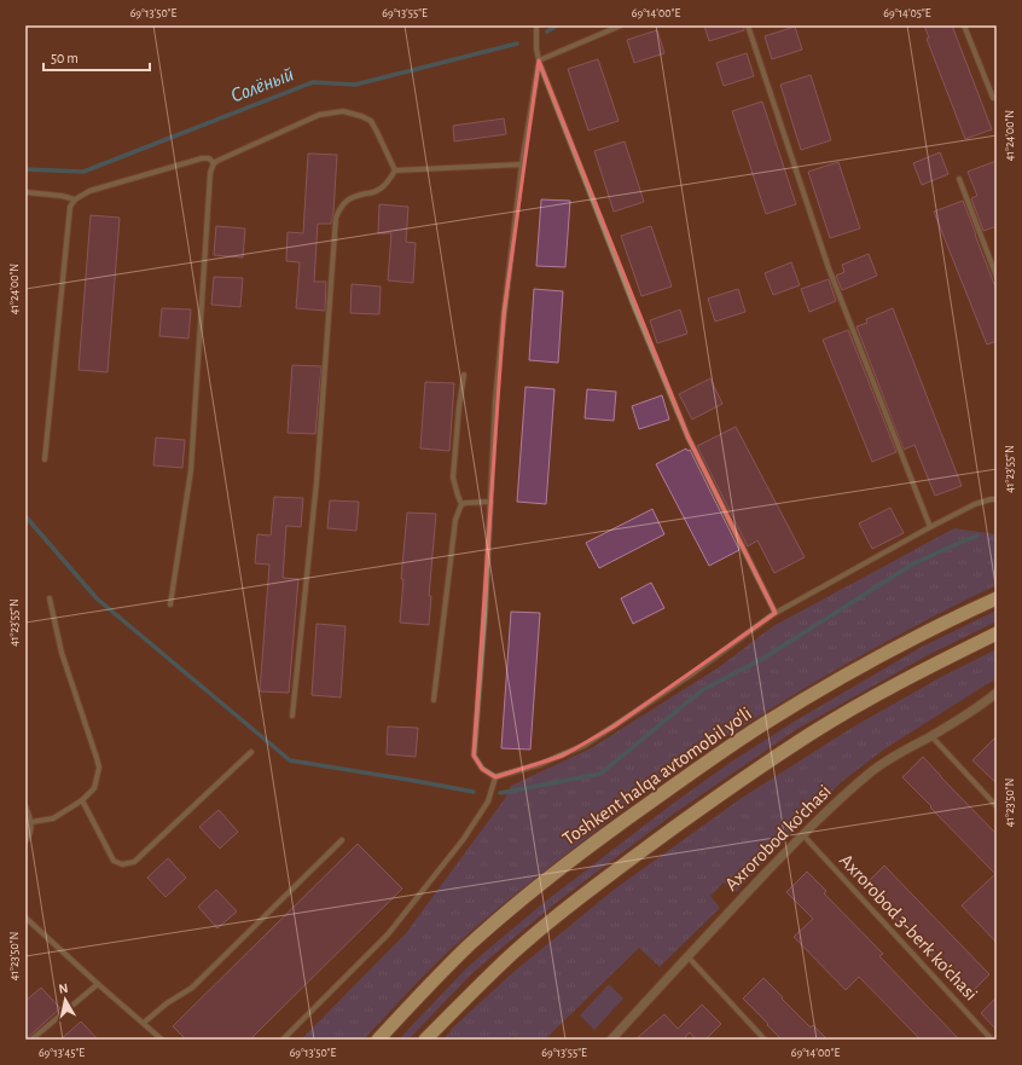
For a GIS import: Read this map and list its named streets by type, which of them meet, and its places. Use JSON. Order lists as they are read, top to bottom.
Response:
{
  "streets": {
    "highway": ["Toshkent halqa avtomobil yo'li"],
    "street": ["Axrorobod ko'chasi", "Axrorobod 3-berk ko'chasi"]
  },
  "crossings": [
    ["Axrorobod ko'chasi", "Axrorobod 3-berk ko'chasi"]
  ],
  "water": ["Солёный"],
  "scale_bar": "50 m",
  "north": "top",
  "coordinates": [
    "69°13'50\"E",
    "69°13'55\"E",
    "69°14'00\"E",
    "69°14'05\"E",
    "41°24'00\"N",
    "41°23'55\"N",
    "41°23'50\"N",
    "69°13'45\"E"
  ]
}
